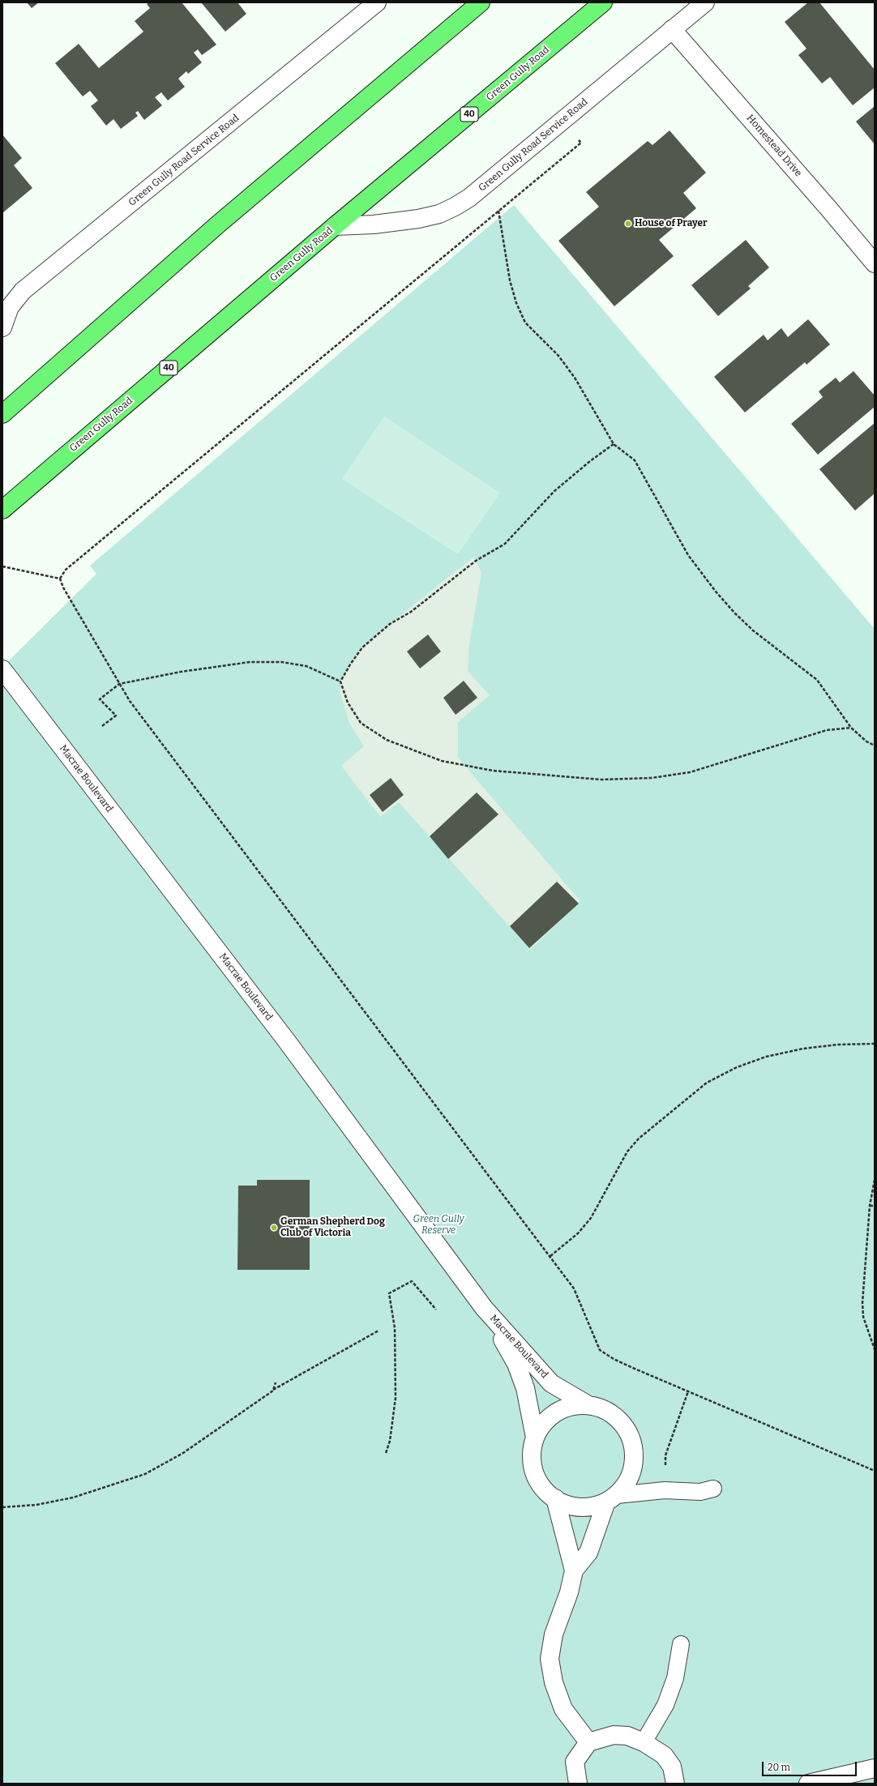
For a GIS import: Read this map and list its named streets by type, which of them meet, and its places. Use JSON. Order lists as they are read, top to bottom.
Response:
{
  "streets": {
    "main road": ["Green Gully Road", "40"],
    "street": ["Green Gully Road Service Road", "Homestead Drive", "Macrae Boulevard"]
  },
  "crossings": [
    ["Green Gully Road", "Green Gully Road Service Road"],
    ["Green Gully Road Service Road", "Homestead Drive"]
  ],
  "parks": ["Green Gully Reserve"],
  "places": ["House of Prayer", "German Shepherd Dog Club of Victoria"],
  "scale_bar": "20 m"
}
